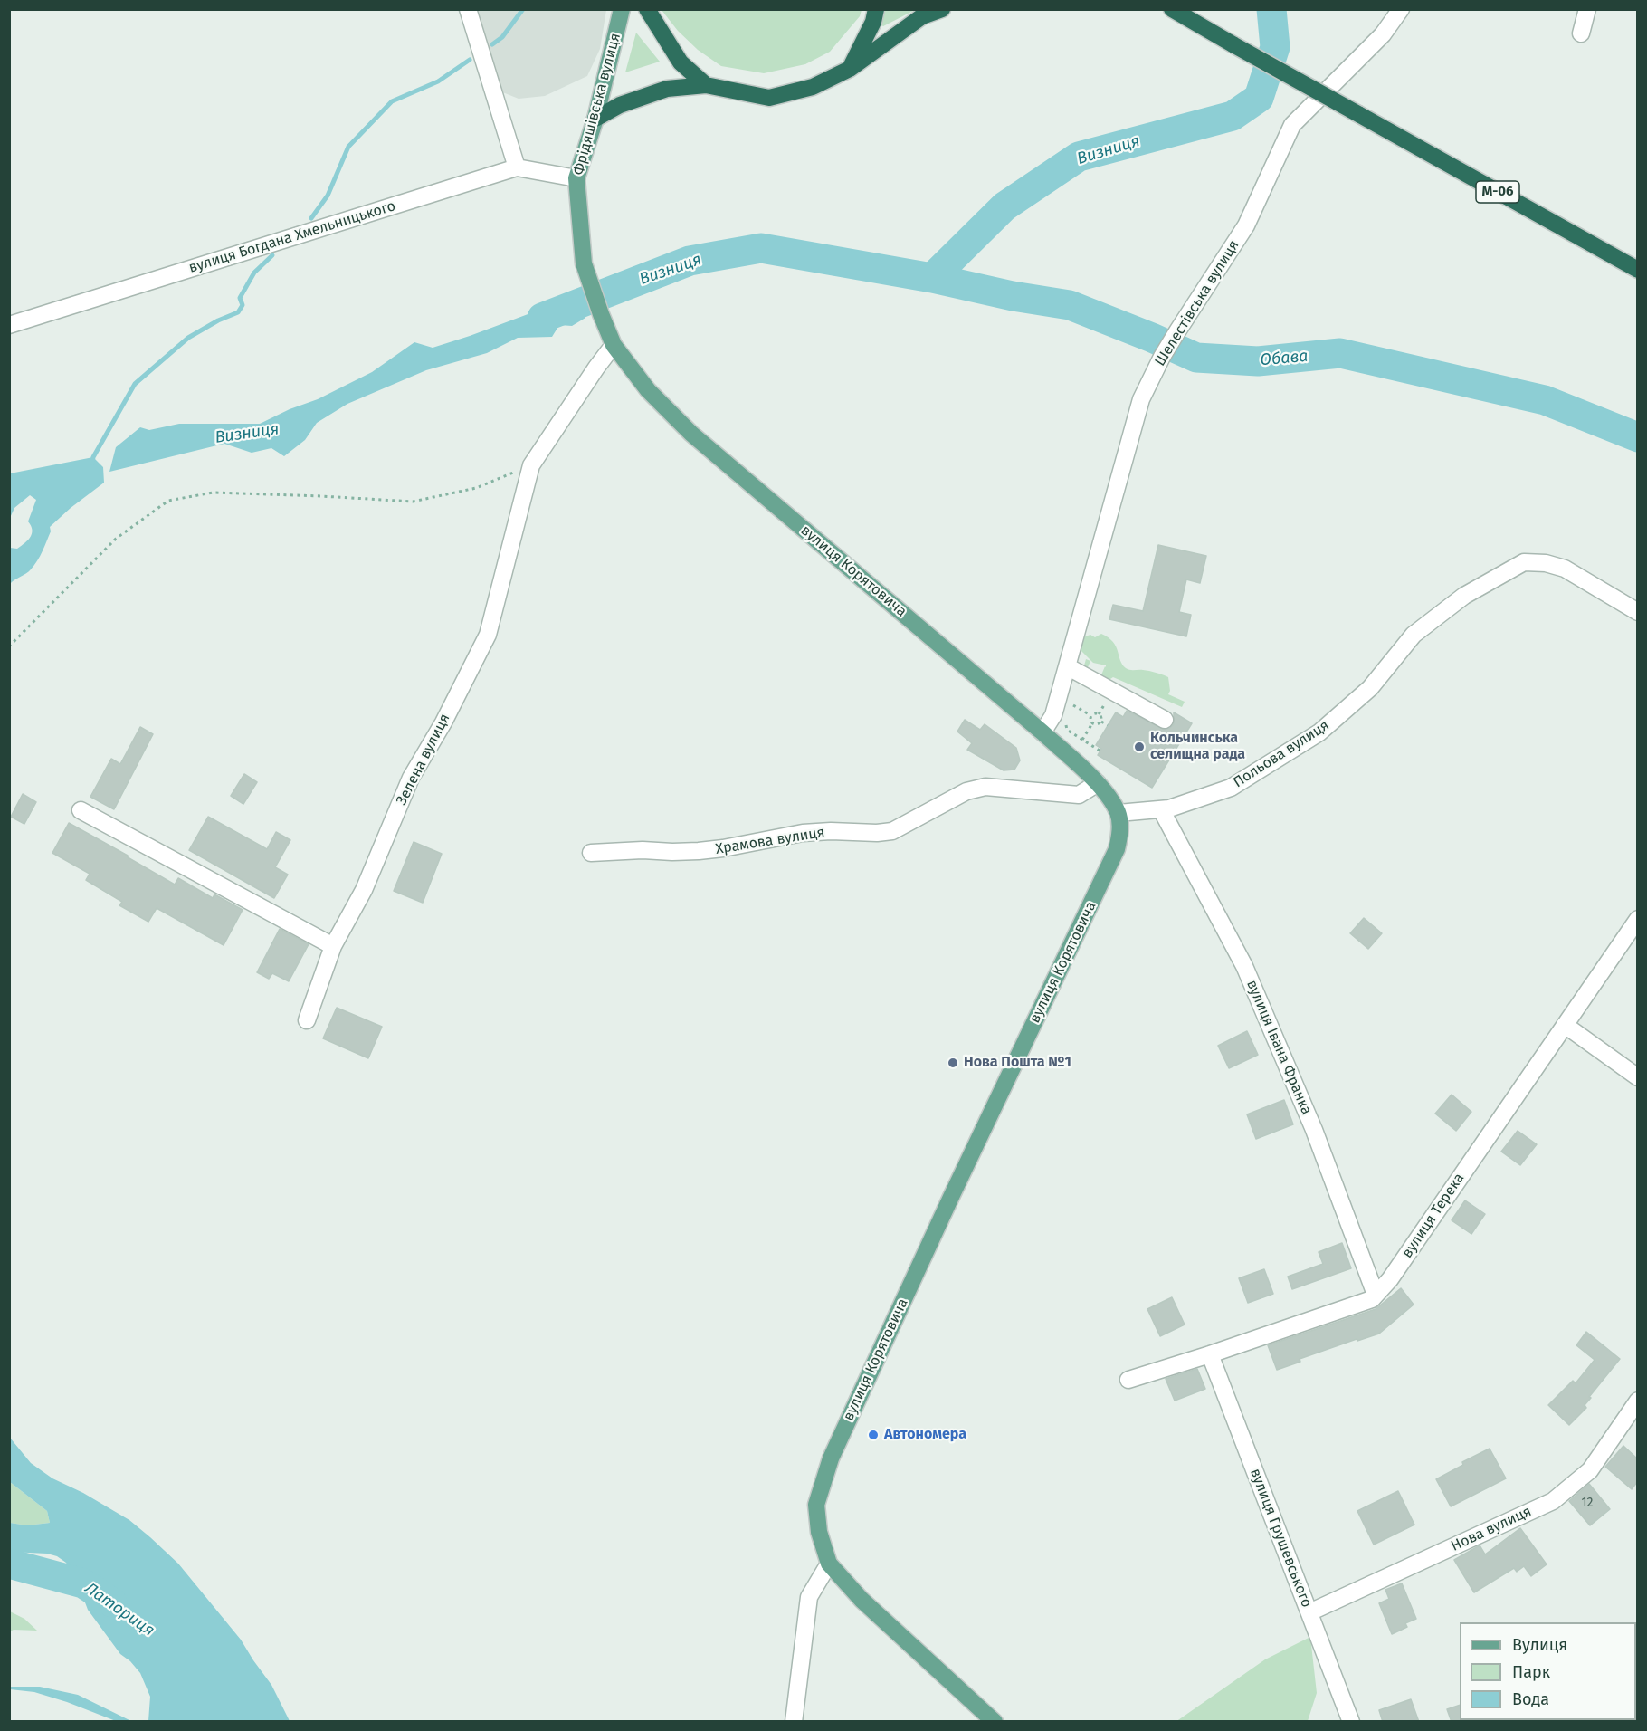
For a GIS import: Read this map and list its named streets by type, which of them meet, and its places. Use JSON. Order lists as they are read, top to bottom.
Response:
{
  "streets": {
    "highway": ["М-06"],
    "main road": ["Фрідяшівська вулиця", "вулиця Корятовича"],
    "street": [
      "вулиця Богдана Хмельницького",
      "Шелестівська вулиця",
      "Польова вулиця",
      "Зелена вулиця",
      "Храмова вулиця",
      "вулиця Івана Франка",
      "вулиця Терека",
      "Нова вулиця",
      "вулиця Грушевського"
    ]
  },
  "crossings": [
    ["Фрідяшівська вулиця", "вулиця Богдана Хмельницького"],
    ["Фрідяшівська вулиця", "вулиця Корятовича"],
    ["Шелестівська вулиця", "вулиця Корятовича"],
    ["вулиця Корятовича", "Польова вулиця"],
    ["вулиця Корятовича", "Зелена вулиця"],
    ["вулиця Корятовича", "Храмова вулиця"],
    ["Польова вулиця", "вулиця Івана Франка"],
    ["вулиця Івана Франка", "вулиця Терека"],
    ["вулиця Терека", "вулиця Грушевського"],
    ["Нова вулиця", "вулиця Грушевського"]
  ],
  "water": ["Визниця", "Обава", "Латориця"],
  "places": ["Кольчинська селищна рада", "Нова Пошта №1", "Автономера"],
  "house_numbers": ["12"],
  "legend": ["Вулиця", "Парк", "Вода"]
}
